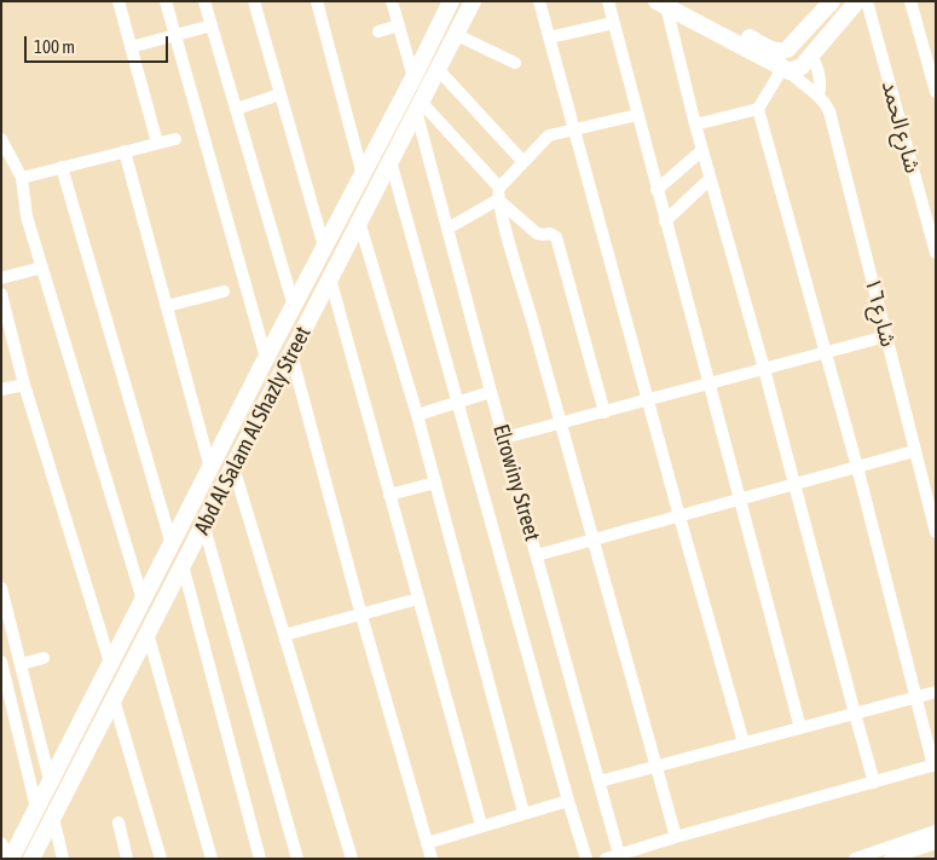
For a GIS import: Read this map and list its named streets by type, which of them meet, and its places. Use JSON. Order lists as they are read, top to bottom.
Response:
{
  "streets": {
    "main road": ["Abd Al Salam Al Shazly Street"],
    "street": ["شارع الحمد", "شارع ١٦", "Elrowiny Street"]
  },
  "crossings": [
    ["Abd Al Salam Al Shazly Street", "Elrowiny Street"]
  ],
  "scale_bar": "100 m"
}
